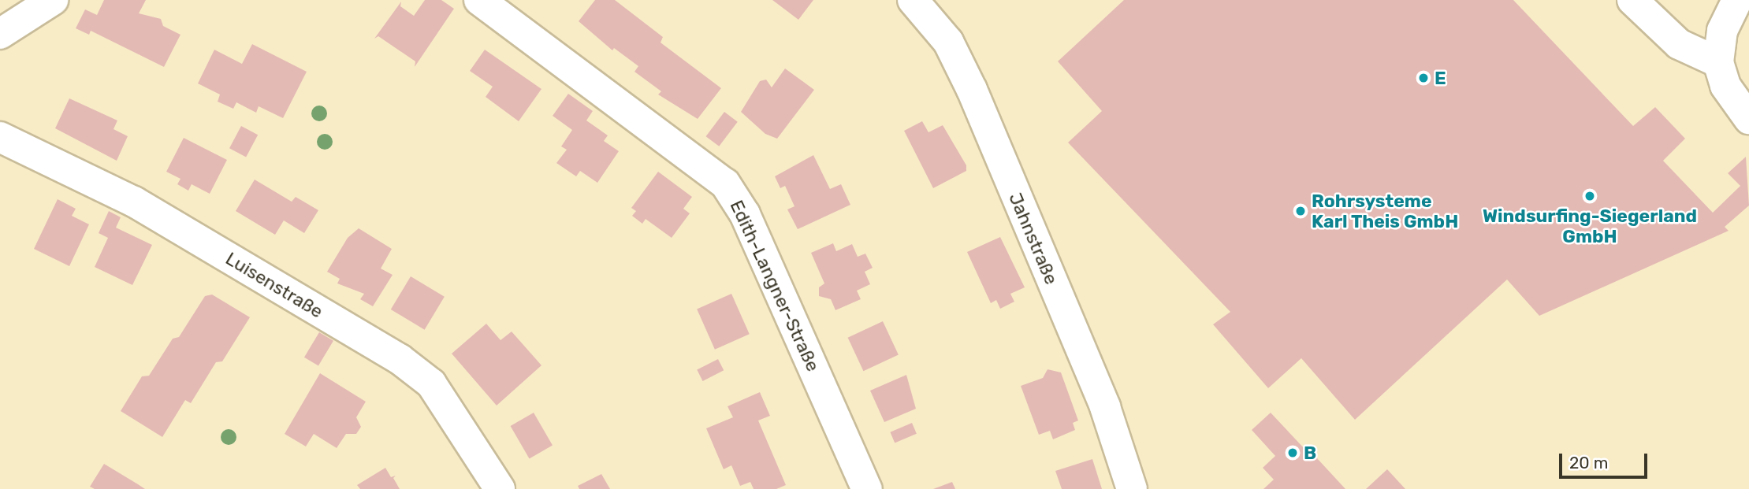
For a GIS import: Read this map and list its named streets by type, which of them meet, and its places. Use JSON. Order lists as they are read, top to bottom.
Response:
{
  "streets": {
    "street": ["Jahnstraße", "Luisenstraße", "Edith-Langner-Straße"]
  },
  "places": [
    "E",
    "Windsurfing-Siegerland GmbH",
    "Rohrsysteme Karl Theis GmbH",
    "B"
  ],
  "scale_bar": "20 m"
}
